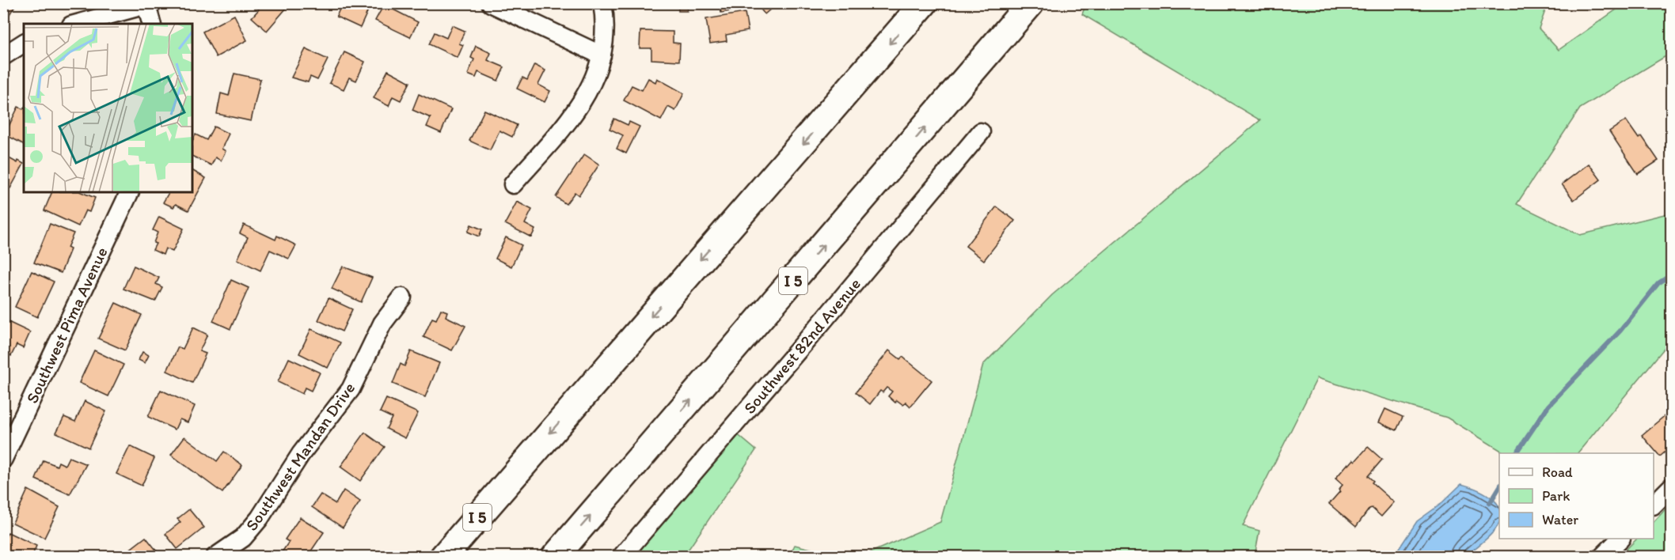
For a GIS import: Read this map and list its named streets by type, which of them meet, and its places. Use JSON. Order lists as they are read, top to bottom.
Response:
{
  "streets": {
    "highway": ["I 5"],
    "street": ["Southwest Pima Avenue", "Southwest 82nd Avenue", "Southwest Mandan Drive"]
  },
  "legend": ["Road", "Park", "Water"]
}
